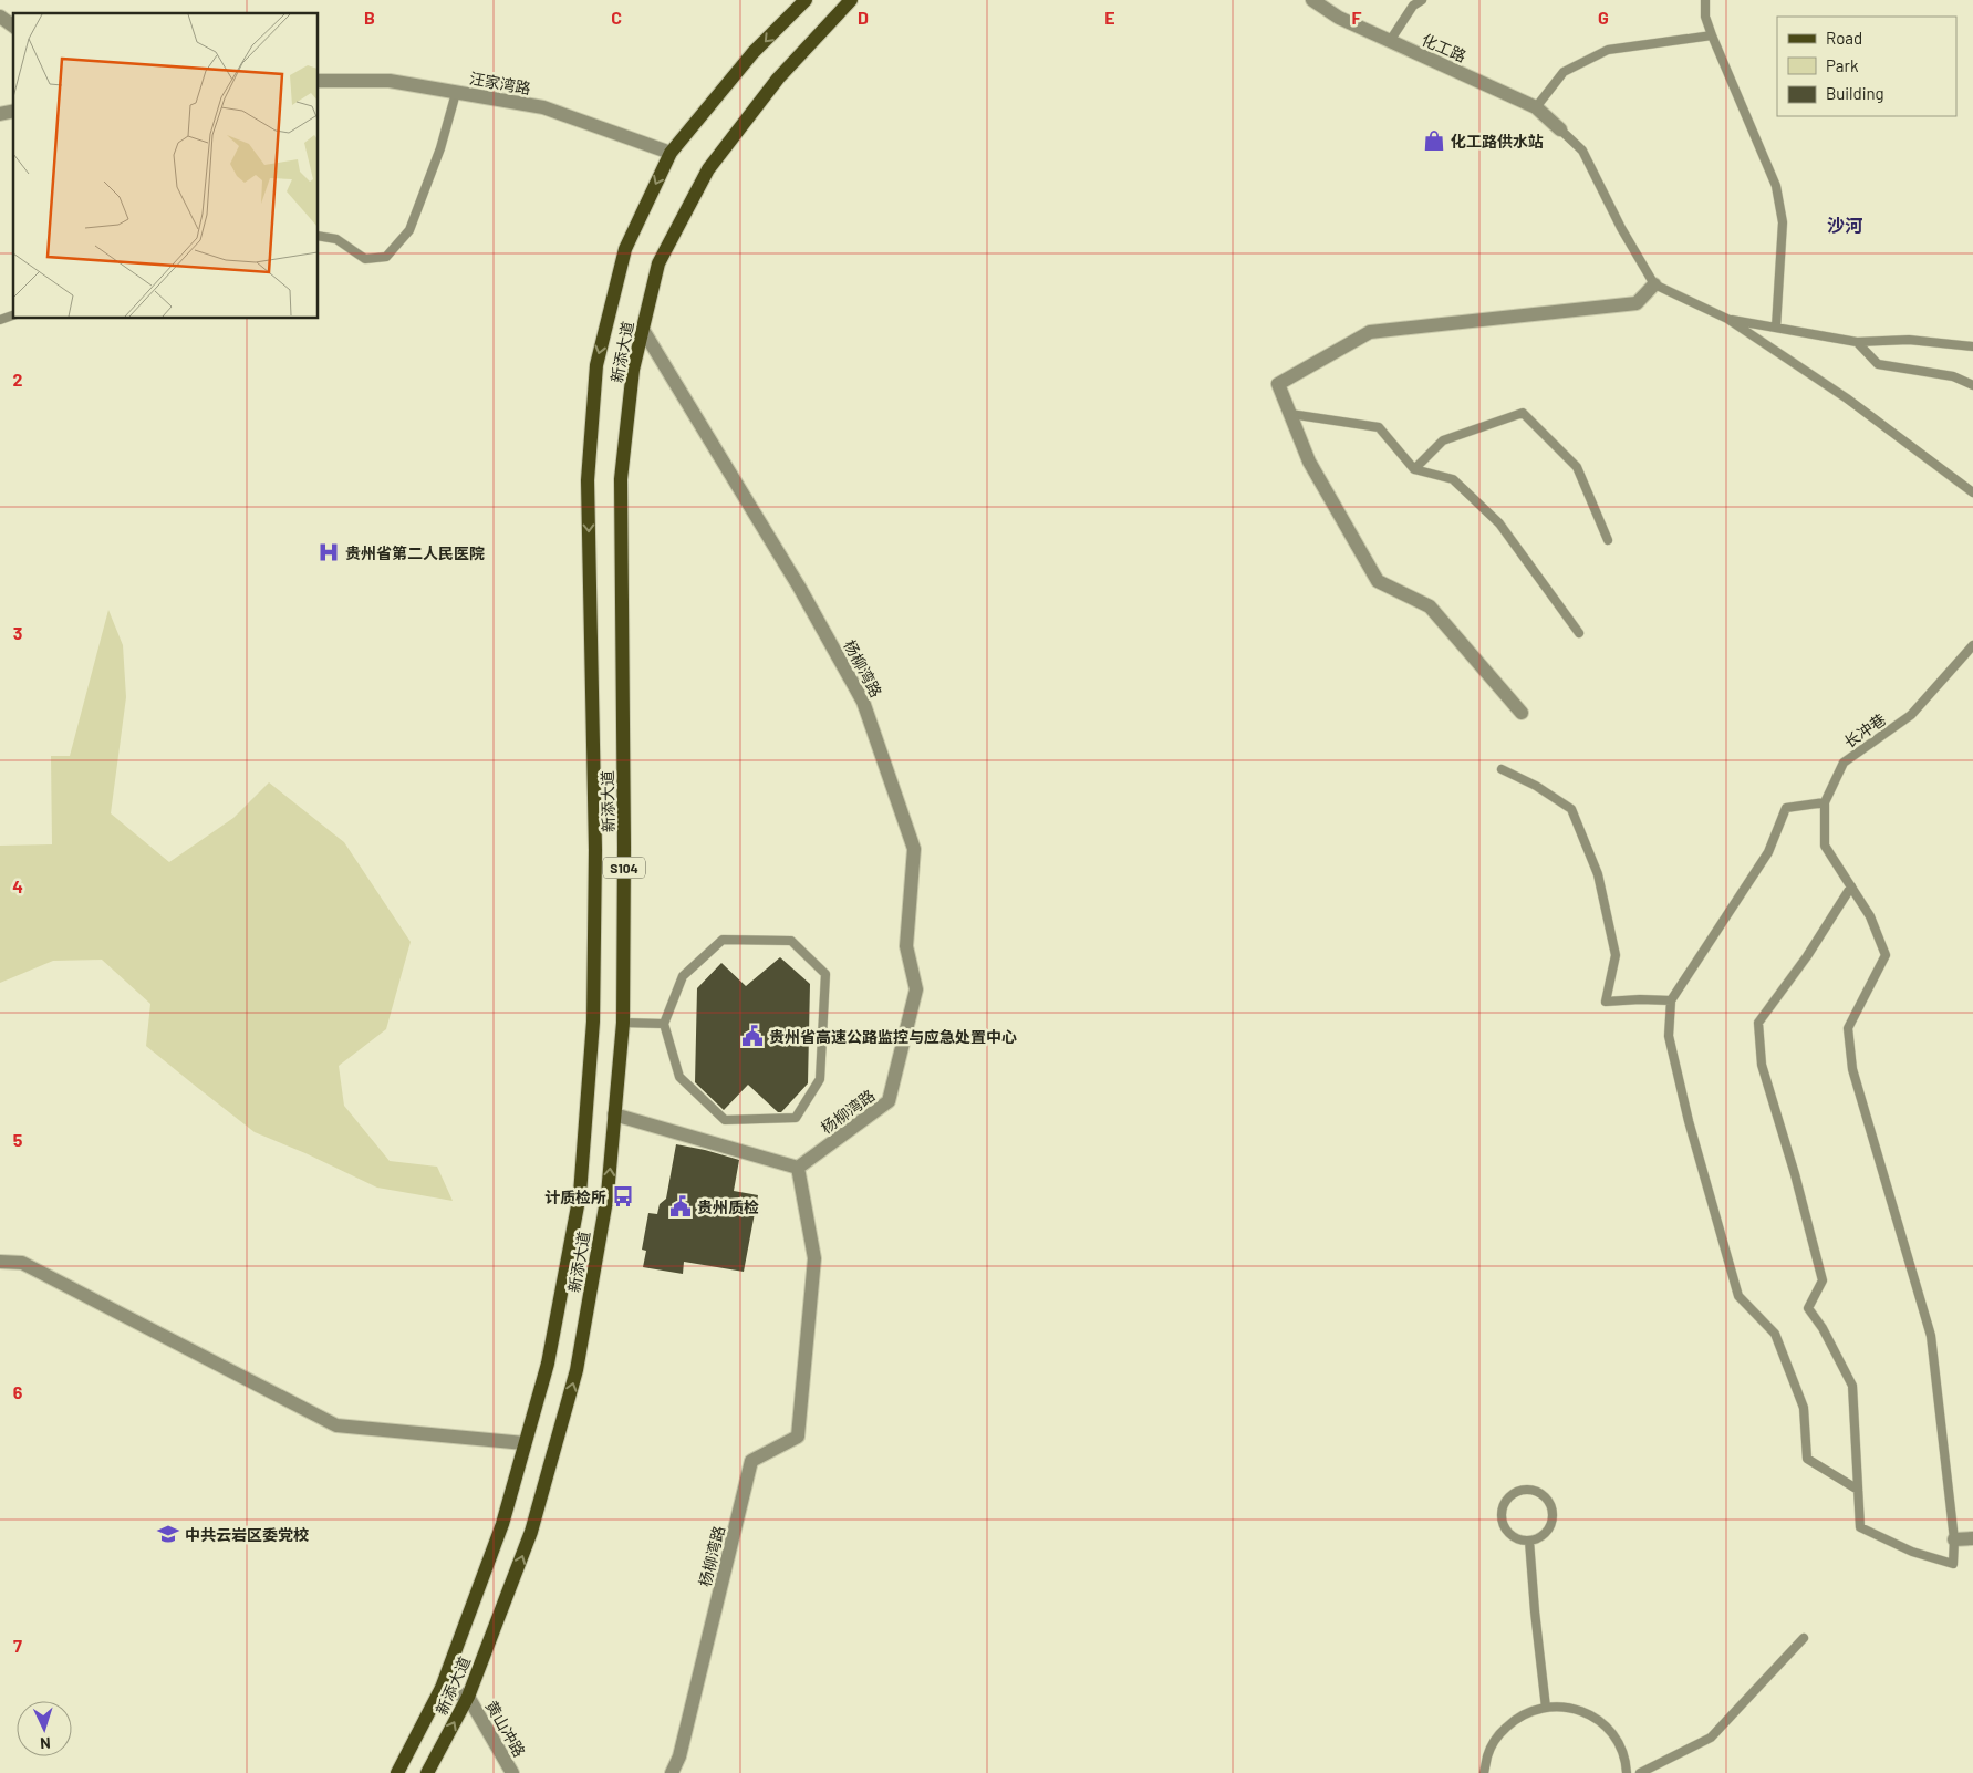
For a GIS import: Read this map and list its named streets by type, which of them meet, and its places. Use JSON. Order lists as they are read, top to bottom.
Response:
{
  "streets": {
    "main road": ["新添大道", "S104"],
    "street": [
      "化工路",
      "汪家湾路",
      "杨柳湾路",
      "黄山冲路"
    ],
    "lane": ["长冲巷"]
  },
  "crossings": [
    ["汪家湾路", "新添大道"],
    ["新添大道", "杨柳湾路"],
    ["新添大道", "黄山冲路"]
  ],
  "districts": ["沙河"],
  "places": {
    "shop": ["化工路供水站"],
    "hospital": ["贵州省第二人民医院"],
    "public building": ["贵州省高速公路监控与应急处置中心", "贵州质检"],
    "bus stop": ["计质检所"],
    "school or university": ["中共云岩区委党校"]
  },
  "legend": ["Road", "Park", "Building"],
  "north": "bottom",
  "grid": {
    "columns": [
      "B",
      "C",
      "D",
      "E",
      "F",
      "G"
    ],
    "rows": [
      "2",
      "3",
      "4",
      "5",
      "6",
      "7"
    ]
  }
}
